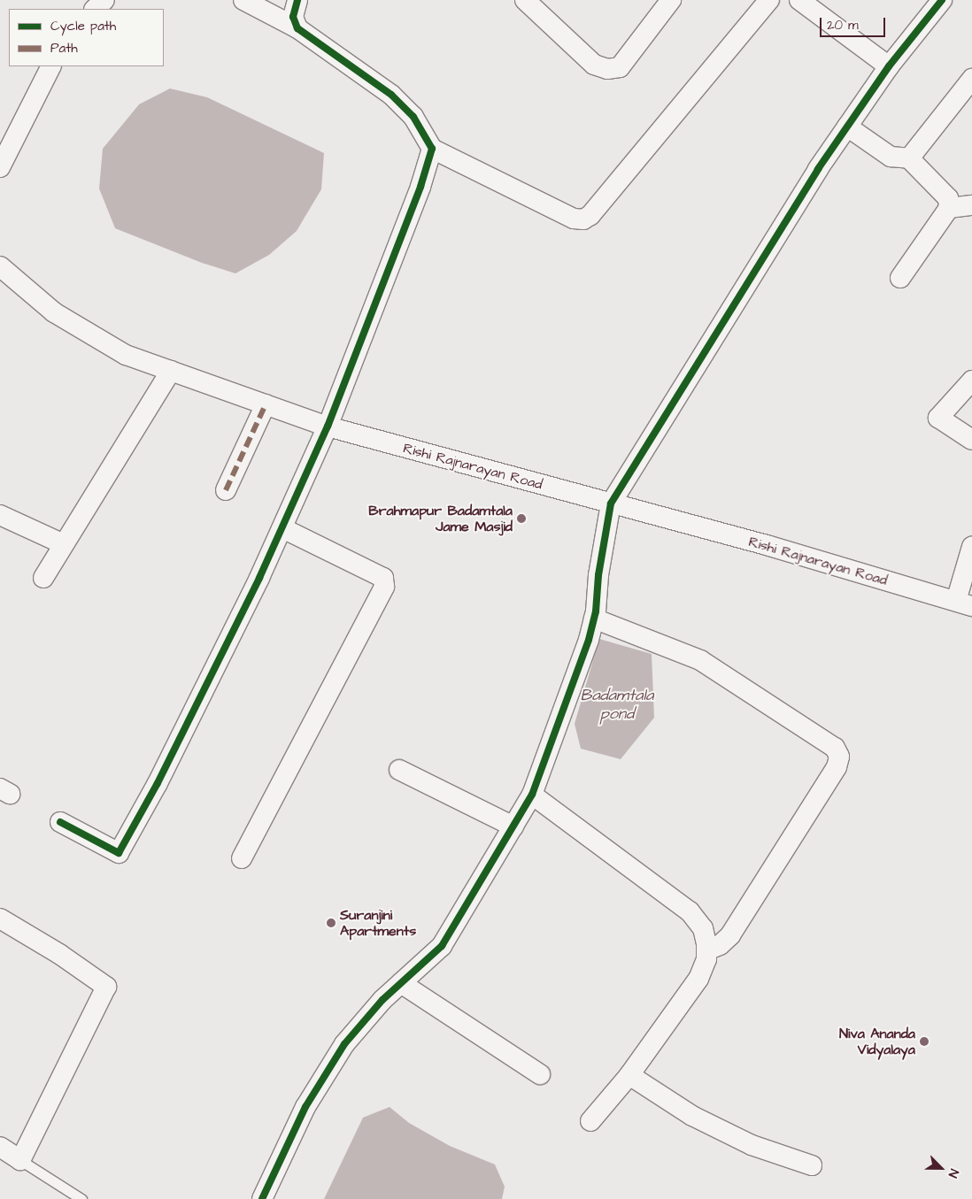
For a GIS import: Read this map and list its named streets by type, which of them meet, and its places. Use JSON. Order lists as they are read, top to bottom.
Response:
{
  "streets": {
    "street": ["Rishi Rajnarayan Road"]
  },
  "water": ["Badamtala pond"],
  "places": ["Brahmapur Badamtala Jame Masjid", "Suranjini Apartments", "Niva Ananda Vidyalaya"],
  "legend": ["Cycle path", "Path"],
  "scale_bar": "20 m",
  "north": "bottom right"
}
